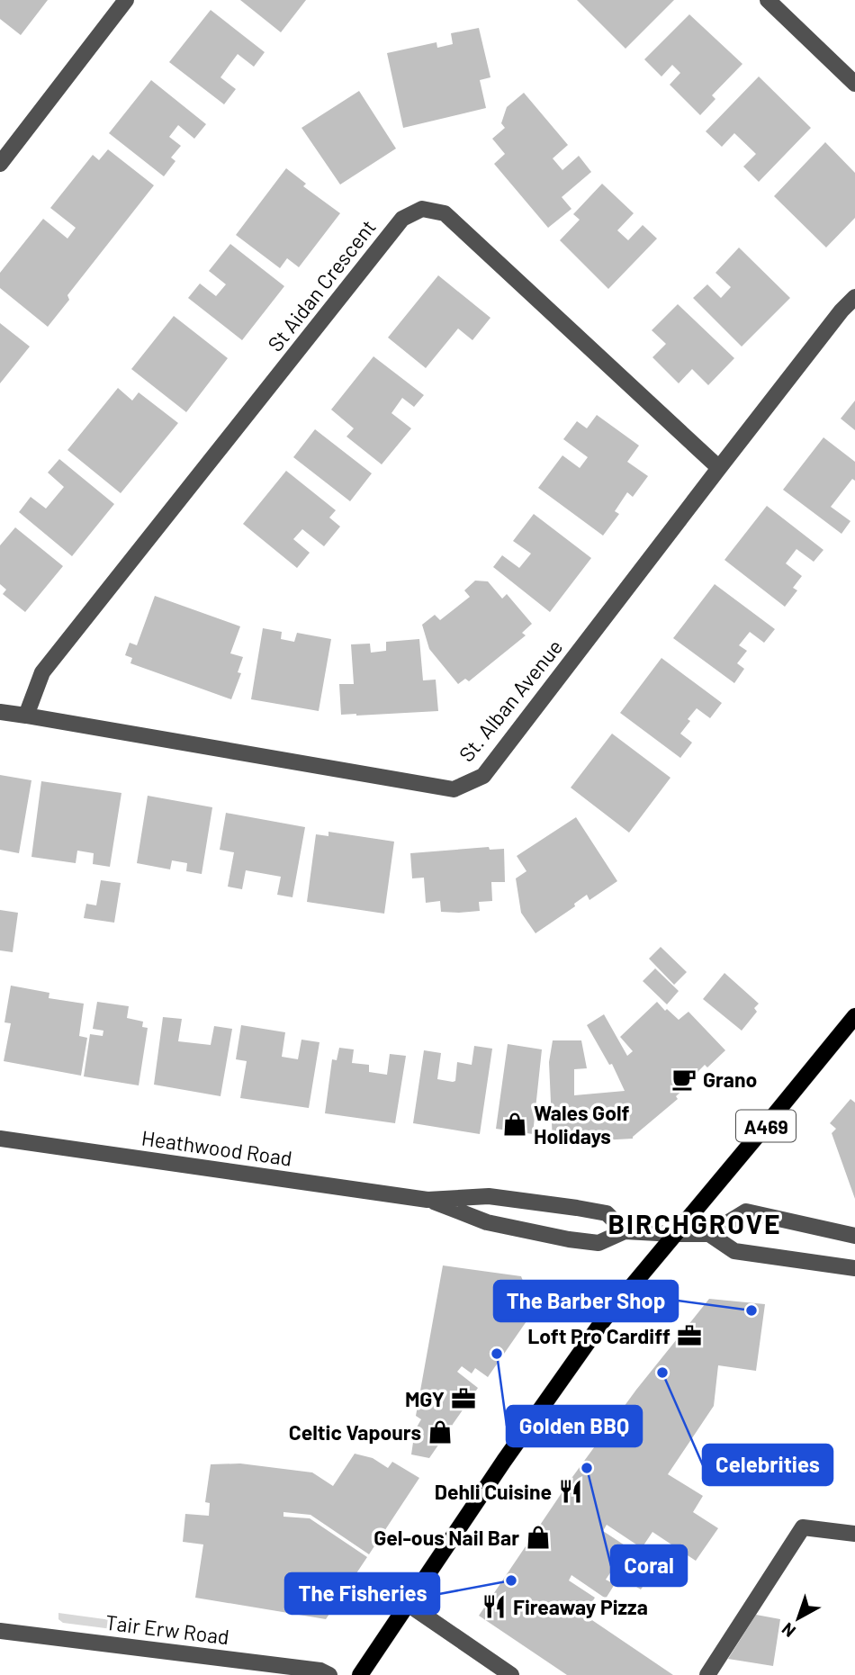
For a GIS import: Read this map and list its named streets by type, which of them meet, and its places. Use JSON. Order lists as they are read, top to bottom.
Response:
{
  "streets": {
    "main road": ["A469"],
    "street": [
      "St Aidan Crescent",
      "St. Alban Avenue",
      "Heathwood Road",
      "Tair Erw Road"
    ]
  },
  "crossings": [
    ["St Aidan Crescent", "St. Alban Avenue"],
    ["A469", "Heathwood Road"]
  ],
  "districts": ["BIRCHGROVE"],
  "places": {
    "cafe": ["Grano"],
    "shop": ["Wales Golf Holidays", "Celtic Vapours", "Gel-ous Nail Bar"],
    "other": [
      "The Barber Shop",
      "Golden BBQ",
      "Celebrities",
      "Coral",
      "The Fisheries"
    ],
    "office": ["Loft Pro Cardiff", "MGY"],
    "restaurant": ["Dehli Cuisine", "Fireaway Pizza"]
  },
  "north": "bottom left"
}
